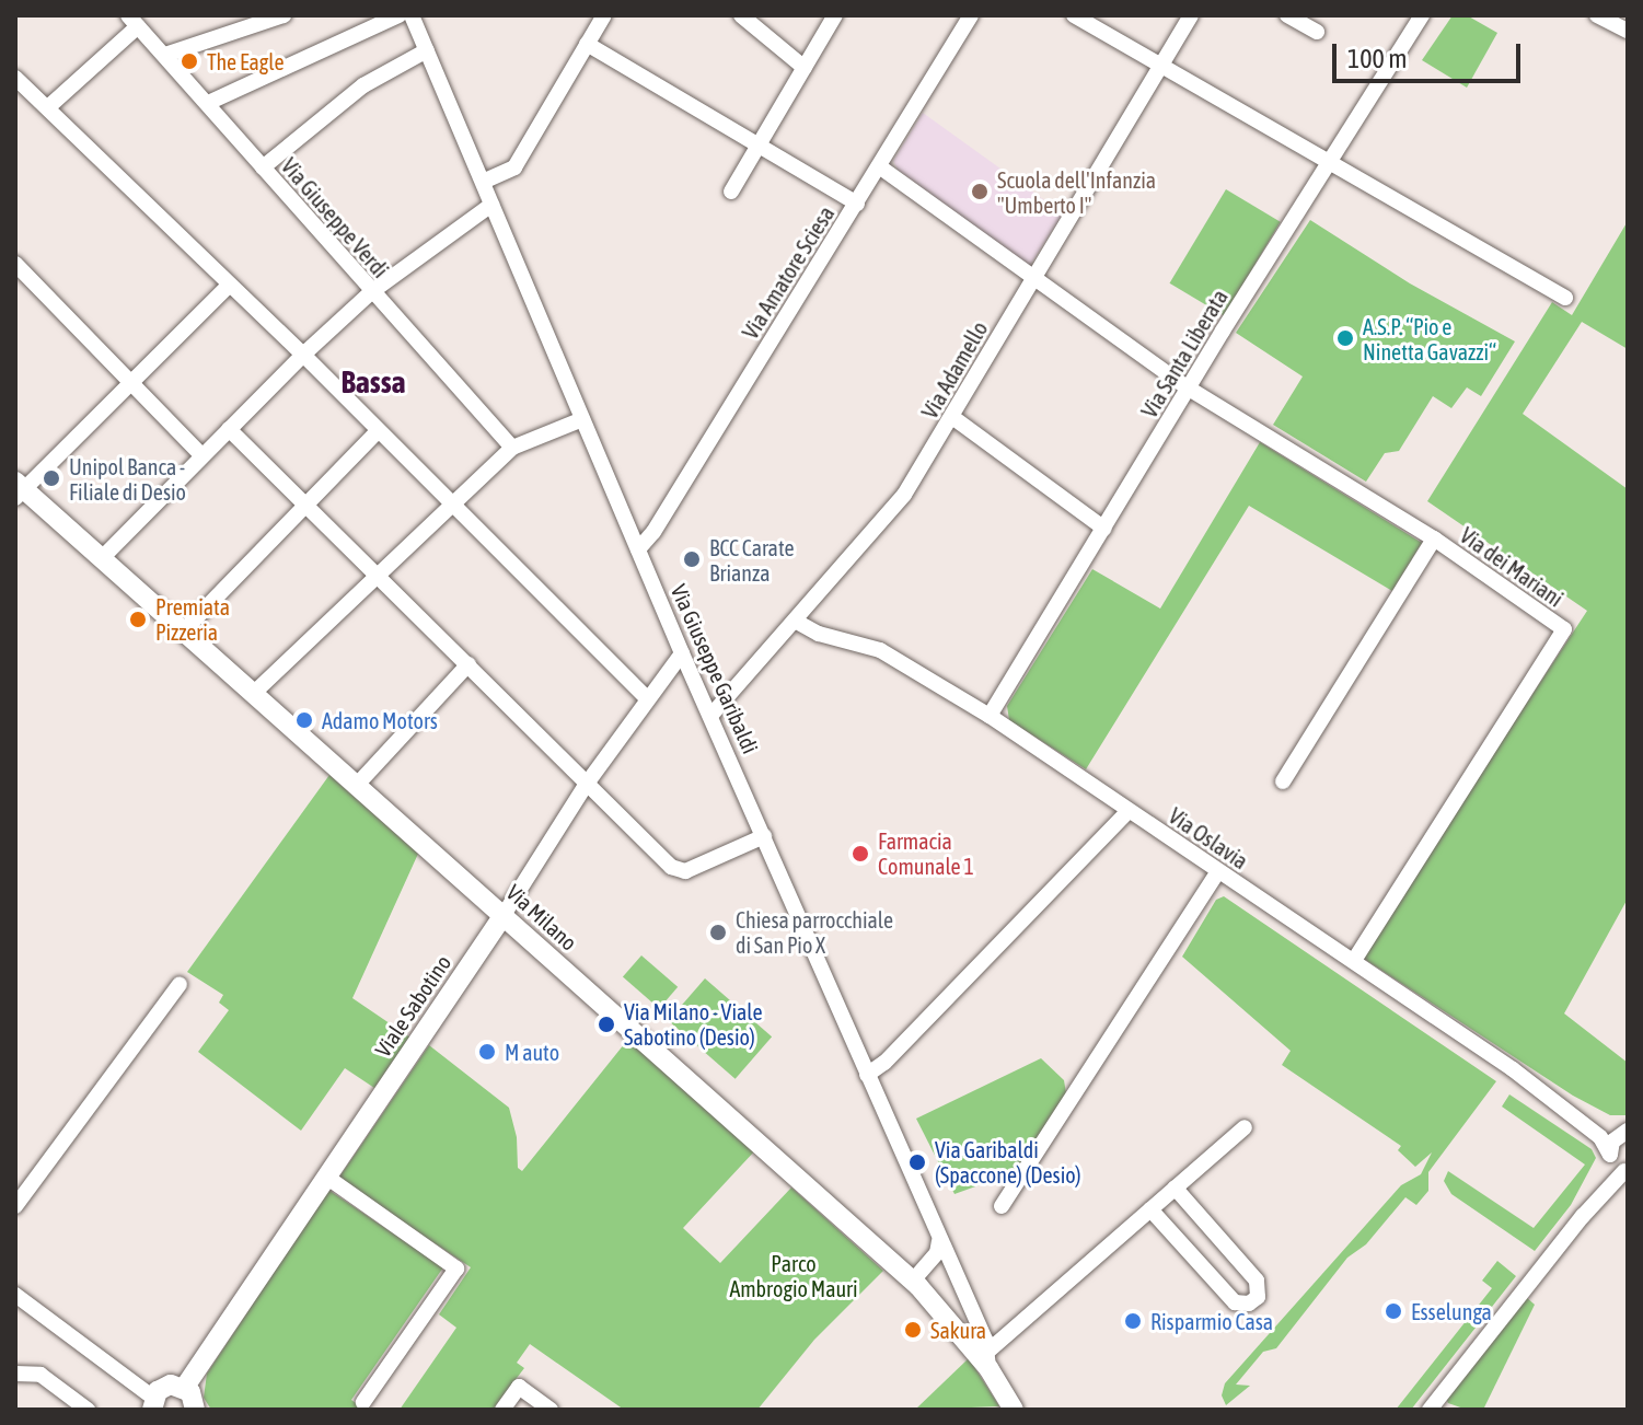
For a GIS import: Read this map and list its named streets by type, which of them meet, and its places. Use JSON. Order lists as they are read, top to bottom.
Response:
{
  "streets": {
    "main road": ["Via Milano", "Viale Sabotino"],
    "street": [
      "Via Giuseppe Verdi",
      "Via Amatore Sciesa",
      "Via Santa Liberata",
      "Via Adamello",
      "Via dei Mariani",
      "Via Giuseppe Garibaldi",
      "Via Oslavia"
    ]
  },
  "crossings": [
    ["Via Amatore Sciesa", "Via dei Mariani"],
    ["Via Amatore Sciesa", "Via Giuseppe Garibaldi"],
    ["Via Santa Liberata", "Via dei Mariani"],
    ["Via Santa Liberata", "Via Oslavia"],
    ["Via Adamello", "Via dei Mariani"],
    ["Via Adamello", "Via Giuseppe Garibaldi"],
    ["Via Adamello", "Via Oslavia"],
    ["Via dei Mariani", "Via Oslavia"],
    ["Via Giuseppe Garibaldi", "Via Milano"],
    ["Via Giuseppe Garibaldi", "Viale Sabotino"],
    ["Via Milano", "Viale Sabotino"]
  ],
  "districts": ["Bassa"],
  "parks": ["Parco Ambrogio Mauri"],
  "places": [
    "The Eagle",
    "Scuola dell'Infanzia \"Umberto I\"",
    "A.S.P. “Pio e Ninetta Gavazzi“",
    "Unipol Banca - Filiale di Desio",
    "BCC Carate Brianza",
    "Premiata Pizzeria",
    "Adamo Motors",
    "Farmacia Comunale 1",
    "Chiesa parrocchiale di San Pio X",
    "Via Milano - Viale Sabotino (Desio)",
    "M auto",
    "Via Garibaldi (Spaccone) (Desio)",
    "Esselunga",
    "Risparmio Casa",
    "Sakura"
  ],
  "scale_bar": "100 m"
}
